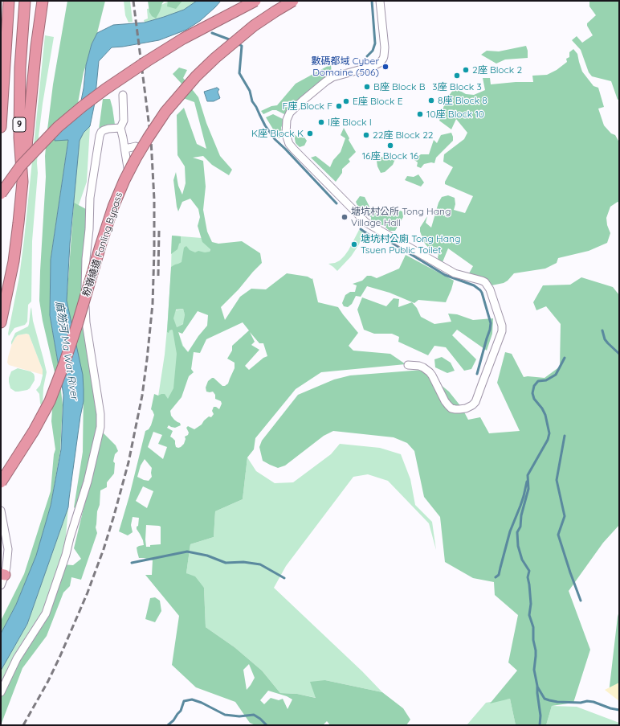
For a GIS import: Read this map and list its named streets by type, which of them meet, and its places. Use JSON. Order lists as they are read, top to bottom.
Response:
{
  "streets": {
    "highway": ["9", "粉嶺繞道 Fanling Bypass"]
  },
  "water": ["麻笏河 Ma Wat River"],
  "places": [
    "數碼都域 Cyber Domaine (506)",
    "2座 Block 2",
    "3座 Block 3",
    "B座 Block B",
    "8座 Block 8",
    "E座 Block E",
    "F座 Block F",
    "10座 Block 10",
    "I座 Block I",
    "K座 Block K",
    "22座 Block 22",
    "16座 Block 16",
    "塘坑村公所 Tong Hang Village Hall",
    "塘坑村公廁 Tong Hang Tsuen Public Toilet"
  ]
}
